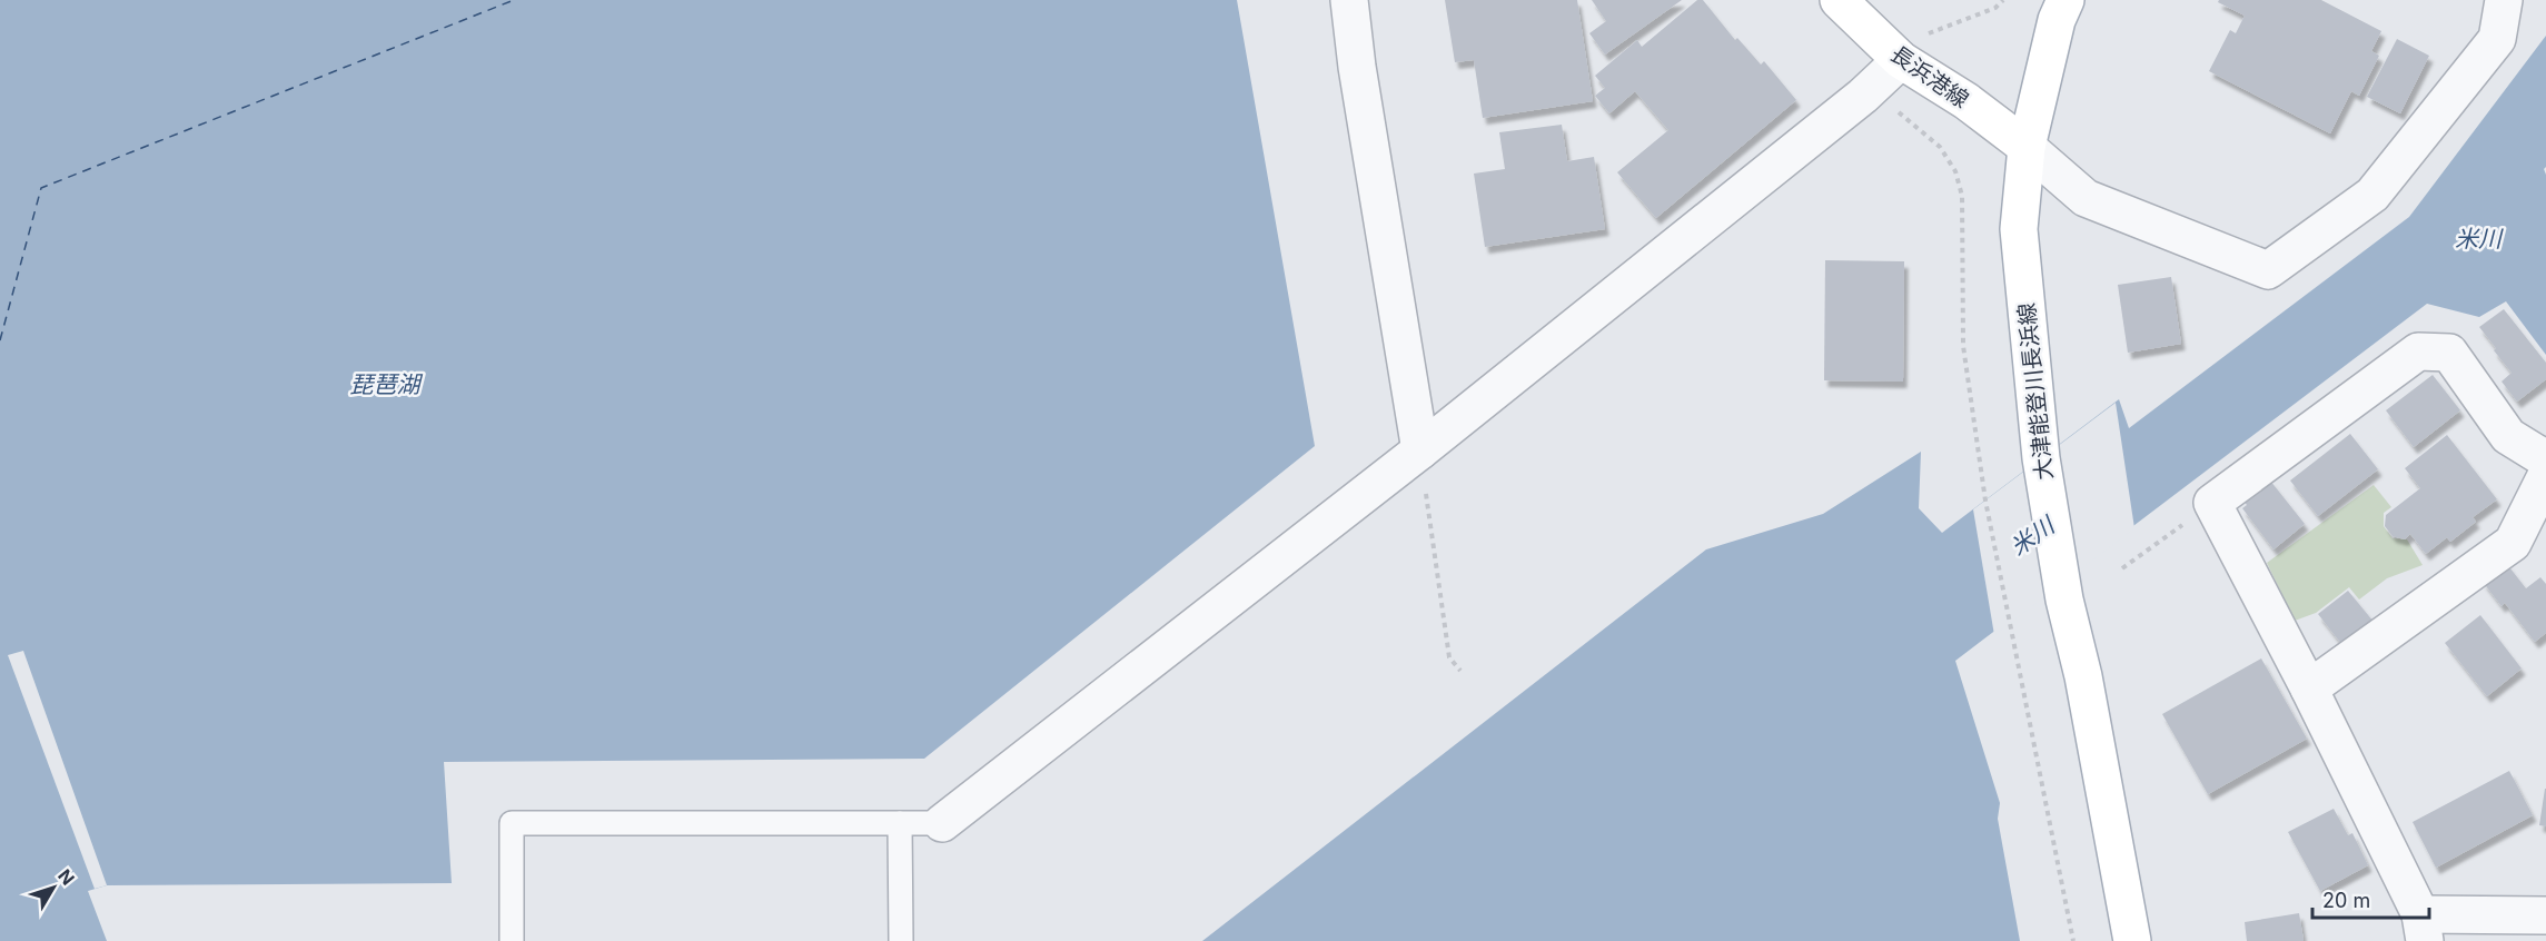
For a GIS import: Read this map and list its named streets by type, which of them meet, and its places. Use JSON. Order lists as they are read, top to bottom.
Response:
{
  "streets": {
    "main road": ["長浜港線", "大津能登川長浜線"]
  },
  "crossings": [
    ["長浜港線", "大津能登川長浜線"]
  ],
  "water": ["米川", "琵琶湖"],
  "scale_bar": "20 m",
  "north": "top right"
}
